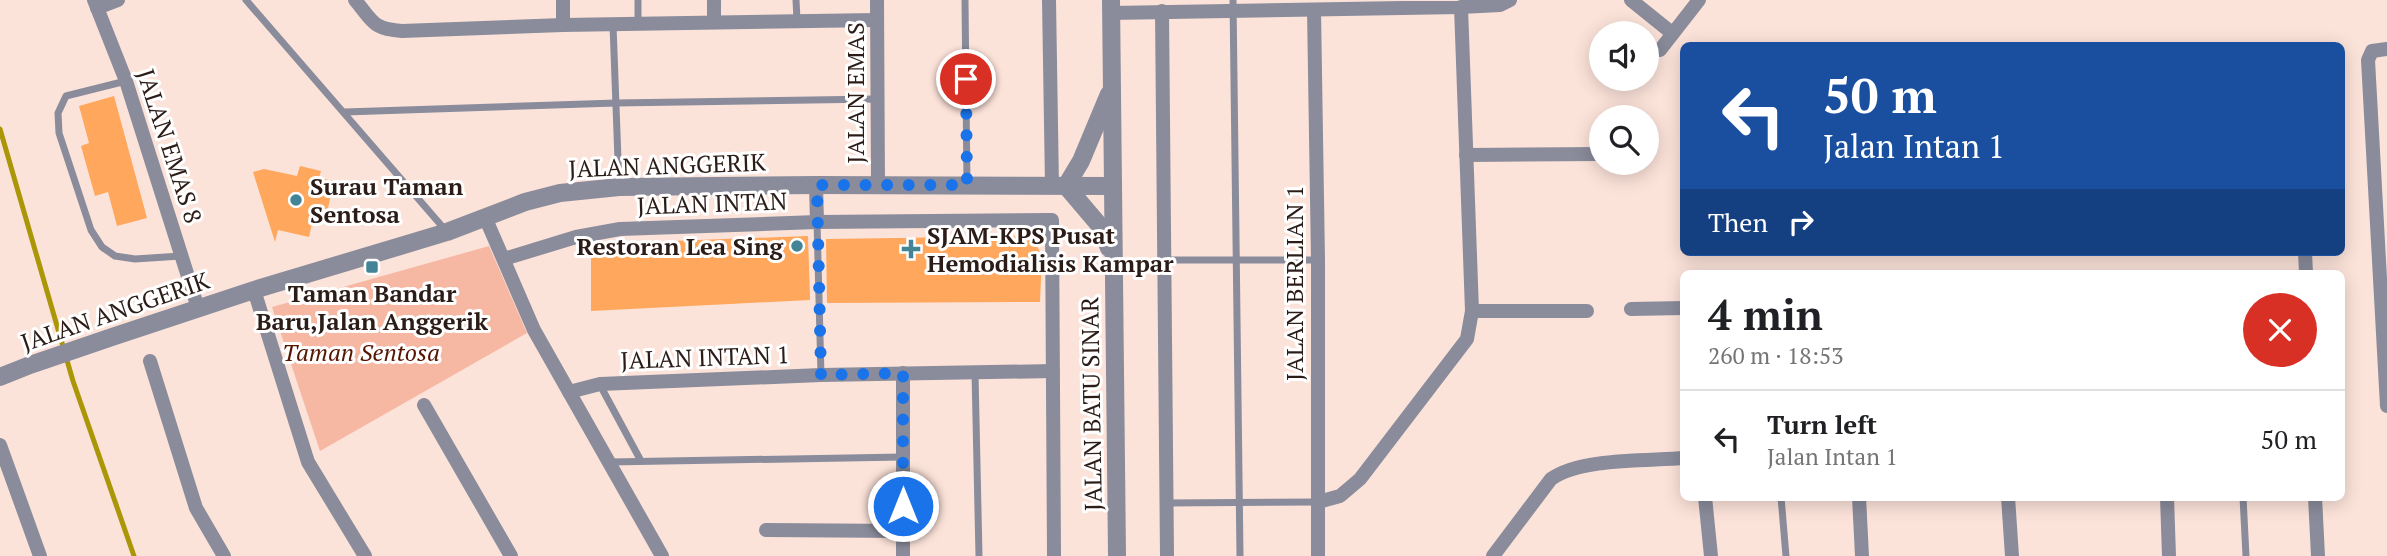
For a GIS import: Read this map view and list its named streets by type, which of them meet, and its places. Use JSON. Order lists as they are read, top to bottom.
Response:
{
  "streets": {
    "street": [
      "JALAN EMAS",
      "JALAN EMAS 8",
      "JALAN ANGGERIK",
      "JALAN INTAN",
      "JALAN BERLIAN 1",
      "JALAN INTAN 1",
      "JALAN BATU SINAR"
    ]
  },
  "crossings": [
    ["JALAN EMAS", "JALAN ANGGERIK"],
    ["JALAN EMAS 8", "JALAN ANGGERIK"],
    ["JALAN ANGGERIK", "JALAN BATU SINAR"],
    ["JALAN INTAN", "JALAN INTAN 1"]
  ],
  "parks": ["Taman Sentosa"],
  "places": {
    "other": ["Surau Taman Sentosa", "Restoran Lea Sing"],
    "health": ["SJAM-KPS Pusat Hemodialisis Kampar"],
    "transit": ["Taman Bandar Baru,Jalan Anggerik"]
  },
  "page": {
    "turn": ["50 m", "Jalan Intan 1"],
    "then": "Then",
    "heading": ["4 min", "260 m · 18:53"],
    "list": [
      {
        "name": "Turn left",
        "note": "Jalan Intan 1",
        "value": "50 m"
      }
    ]
  }
}
